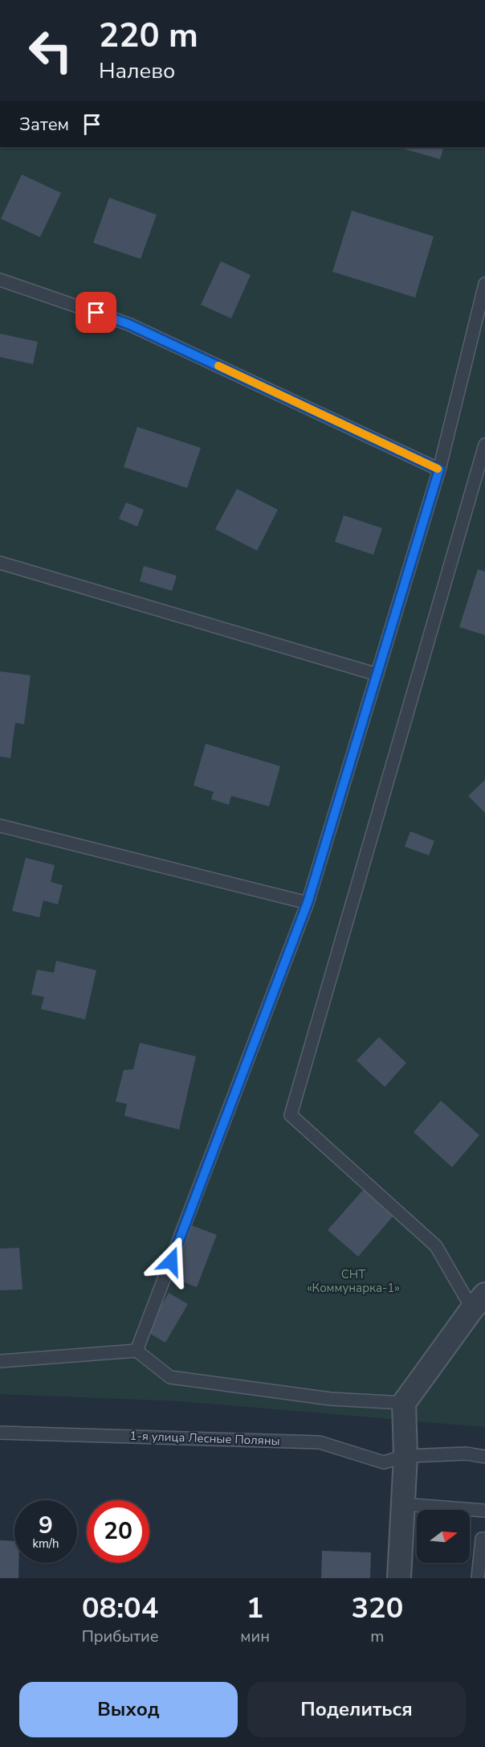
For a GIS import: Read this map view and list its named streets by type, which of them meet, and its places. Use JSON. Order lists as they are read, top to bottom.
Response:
{
  "streets": {
    "lane": ["1-я улица Лесные Поляны"]
  },
  "parks": ["СНТ «Коммунарка-1»"],
  "north": "right",
  "page": {
    "turn": ["220 m", "Налево"],
    "then": "Затем",
    "speed": "9 km/h",
    "limit": "20",
    "eta": [
      "08:04",
      "Прибытие",
      "1",
      "мин",
      "320",
      "m"
    ],
    "buttons": ["Выход", "Поделиться"]
  }
}
